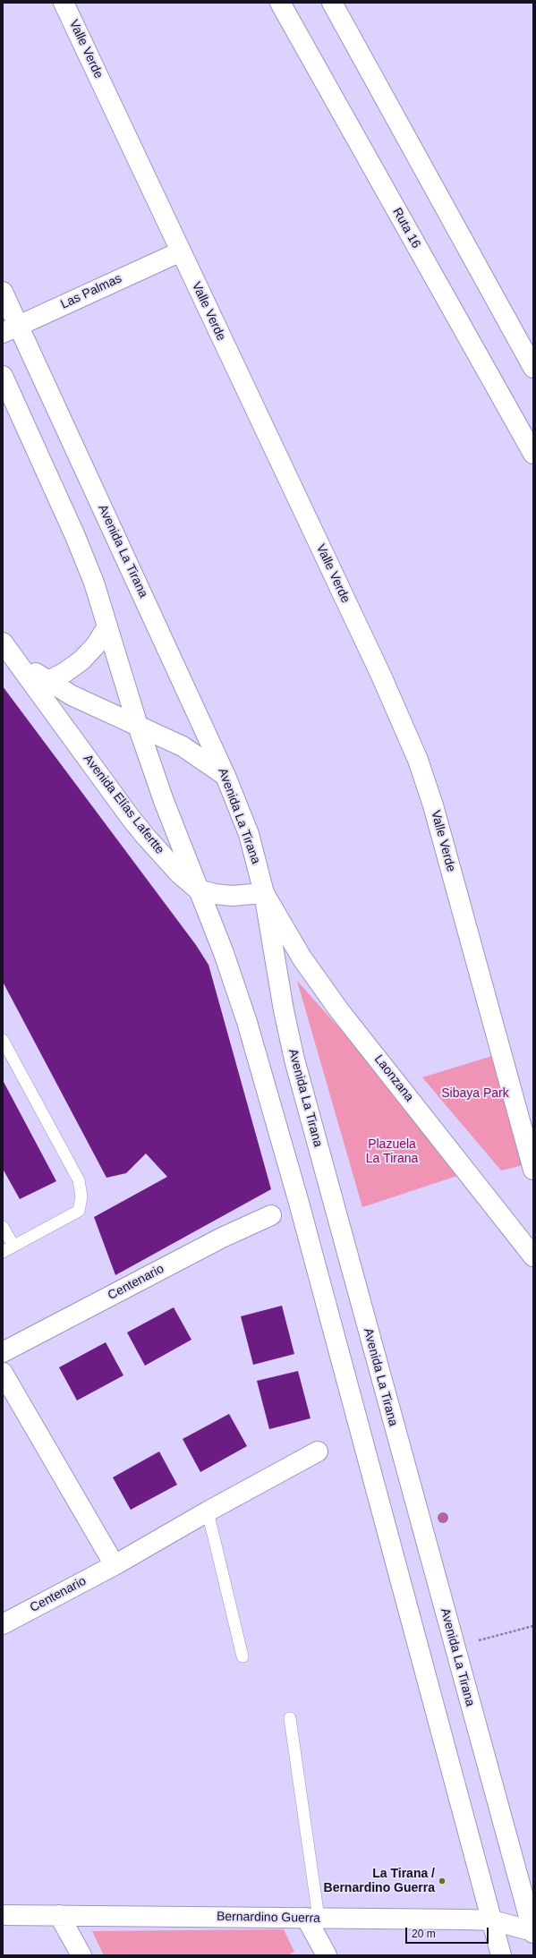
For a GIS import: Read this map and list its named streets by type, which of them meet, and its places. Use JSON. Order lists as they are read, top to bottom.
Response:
{
  "streets": {
    "main road": [
      "Valle Verde",
      "Ruta 16",
      "Las Palmas",
      "Avenida La Tirana",
      "Avenida Elías Lafertte",
      "Laonzana",
      "Centenario",
      "Bernardino Guerra"
    ]
  },
  "crossings": [
    ["Valle Verde", "Las Palmas"],
    ["Las Palmas", "Avenida La Tirana"],
    ["Avenida La Tirana", "Avenida Elías Lafertte"],
    ["Avenida La Tirana", "Laonzana"],
    ["Avenida La Tirana", "Bernardino Guerra"]
  ],
  "parks": ["Sibaya Park", "Plazuela La Tirana"],
  "places": ["La Tirana / Bernardino Guerra"],
  "scale_bar": "20 m"
}
